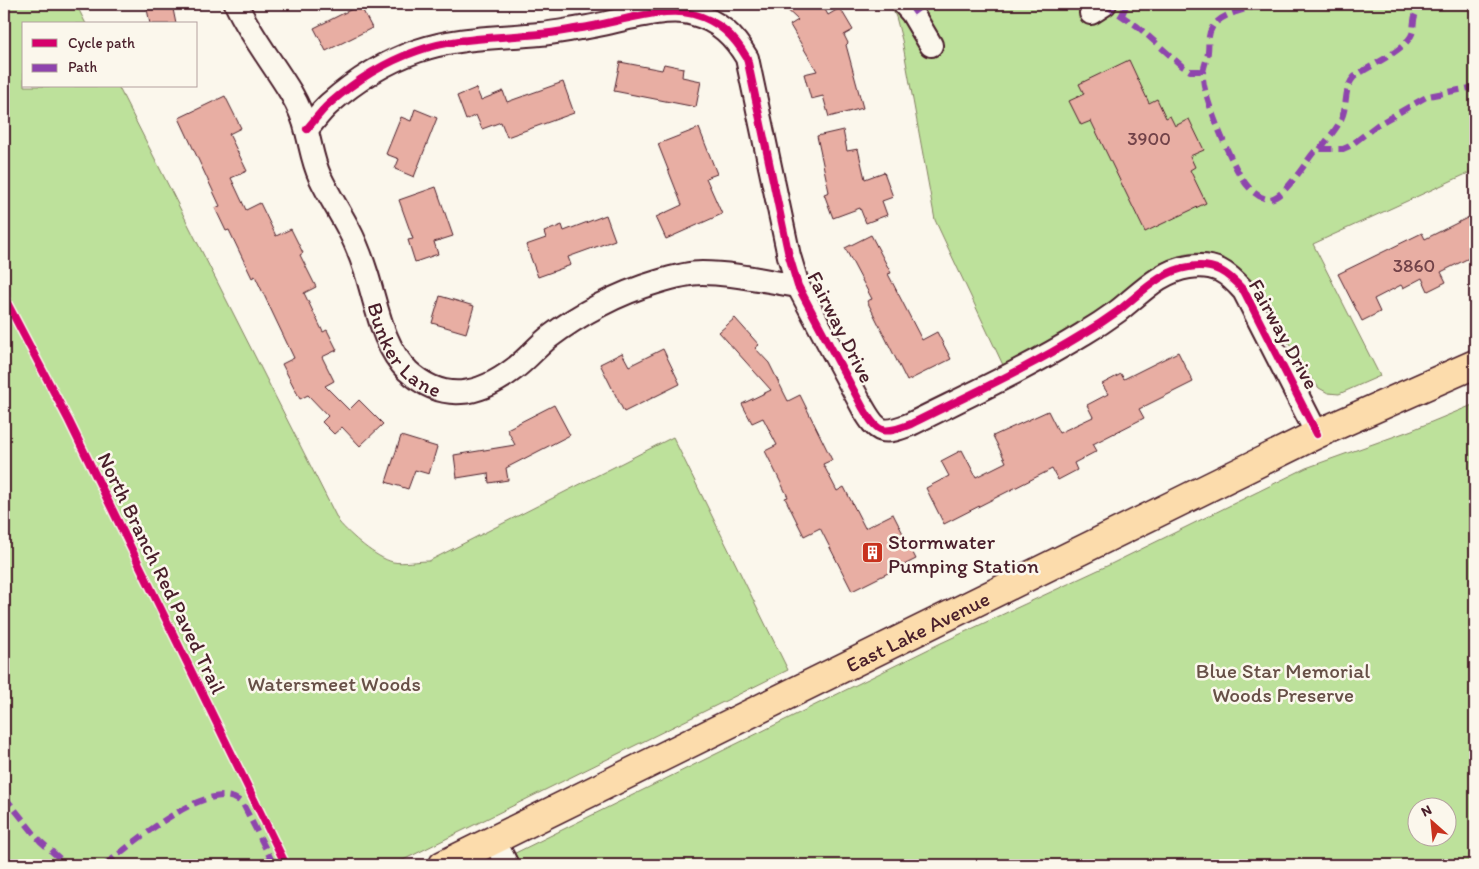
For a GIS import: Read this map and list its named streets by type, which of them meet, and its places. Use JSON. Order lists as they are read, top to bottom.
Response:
{
  "streets": {
    "main road": ["East Lake Avenue"],
    "street": ["Fairway Drive", "Bunker Lane"],
    "cycle path": ["North Branch Red Paved Trail"]
  },
  "crossings": [
    ["Fairway Drive", "Bunker Lane"],
    ["Fairway Drive", "East Lake Avenue"]
  ],
  "parks": ["Blue Star Memorial Woods Preserve", "Watersmeet Woods"],
  "places": {
    "building": ["Stormwater Pumping Station"]
  },
  "house_numbers": ["3900", "3860"],
  "legend": ["Cycle path", "Path"],
  "north": "top left"
}
